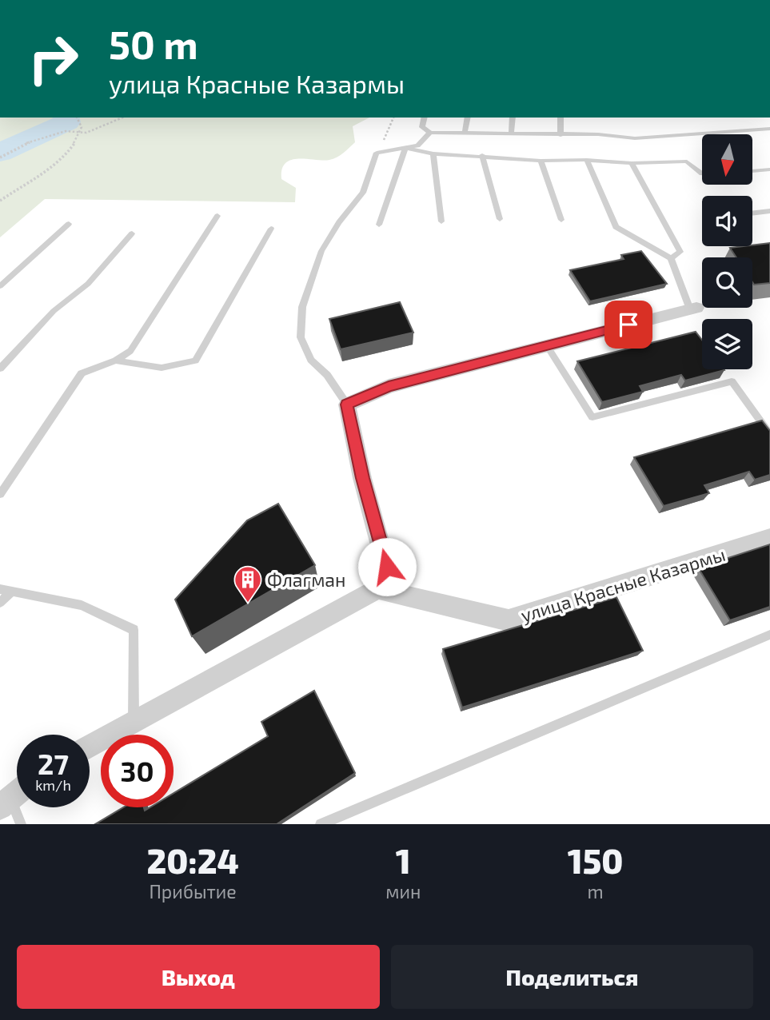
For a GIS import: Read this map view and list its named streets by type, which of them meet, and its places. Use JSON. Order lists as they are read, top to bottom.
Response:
{
  "streets": {
    "street": ["улица Красные Казармы"]
  },
  "places": {
    "building": ["Флагман"]
  },
  "north": "bottom",
  "page": {
    "turn": ["50 m", "улица Красные Казармы"],
    "speed": "27 km/h",
    "limit": "30",
    "eta": [
      "20:24",
      "Прибытие",
      "1",
      "мин",
      "150",
      "m"
    ],
    "buttons": ["Выход", "Поделиться"]
  }
}
